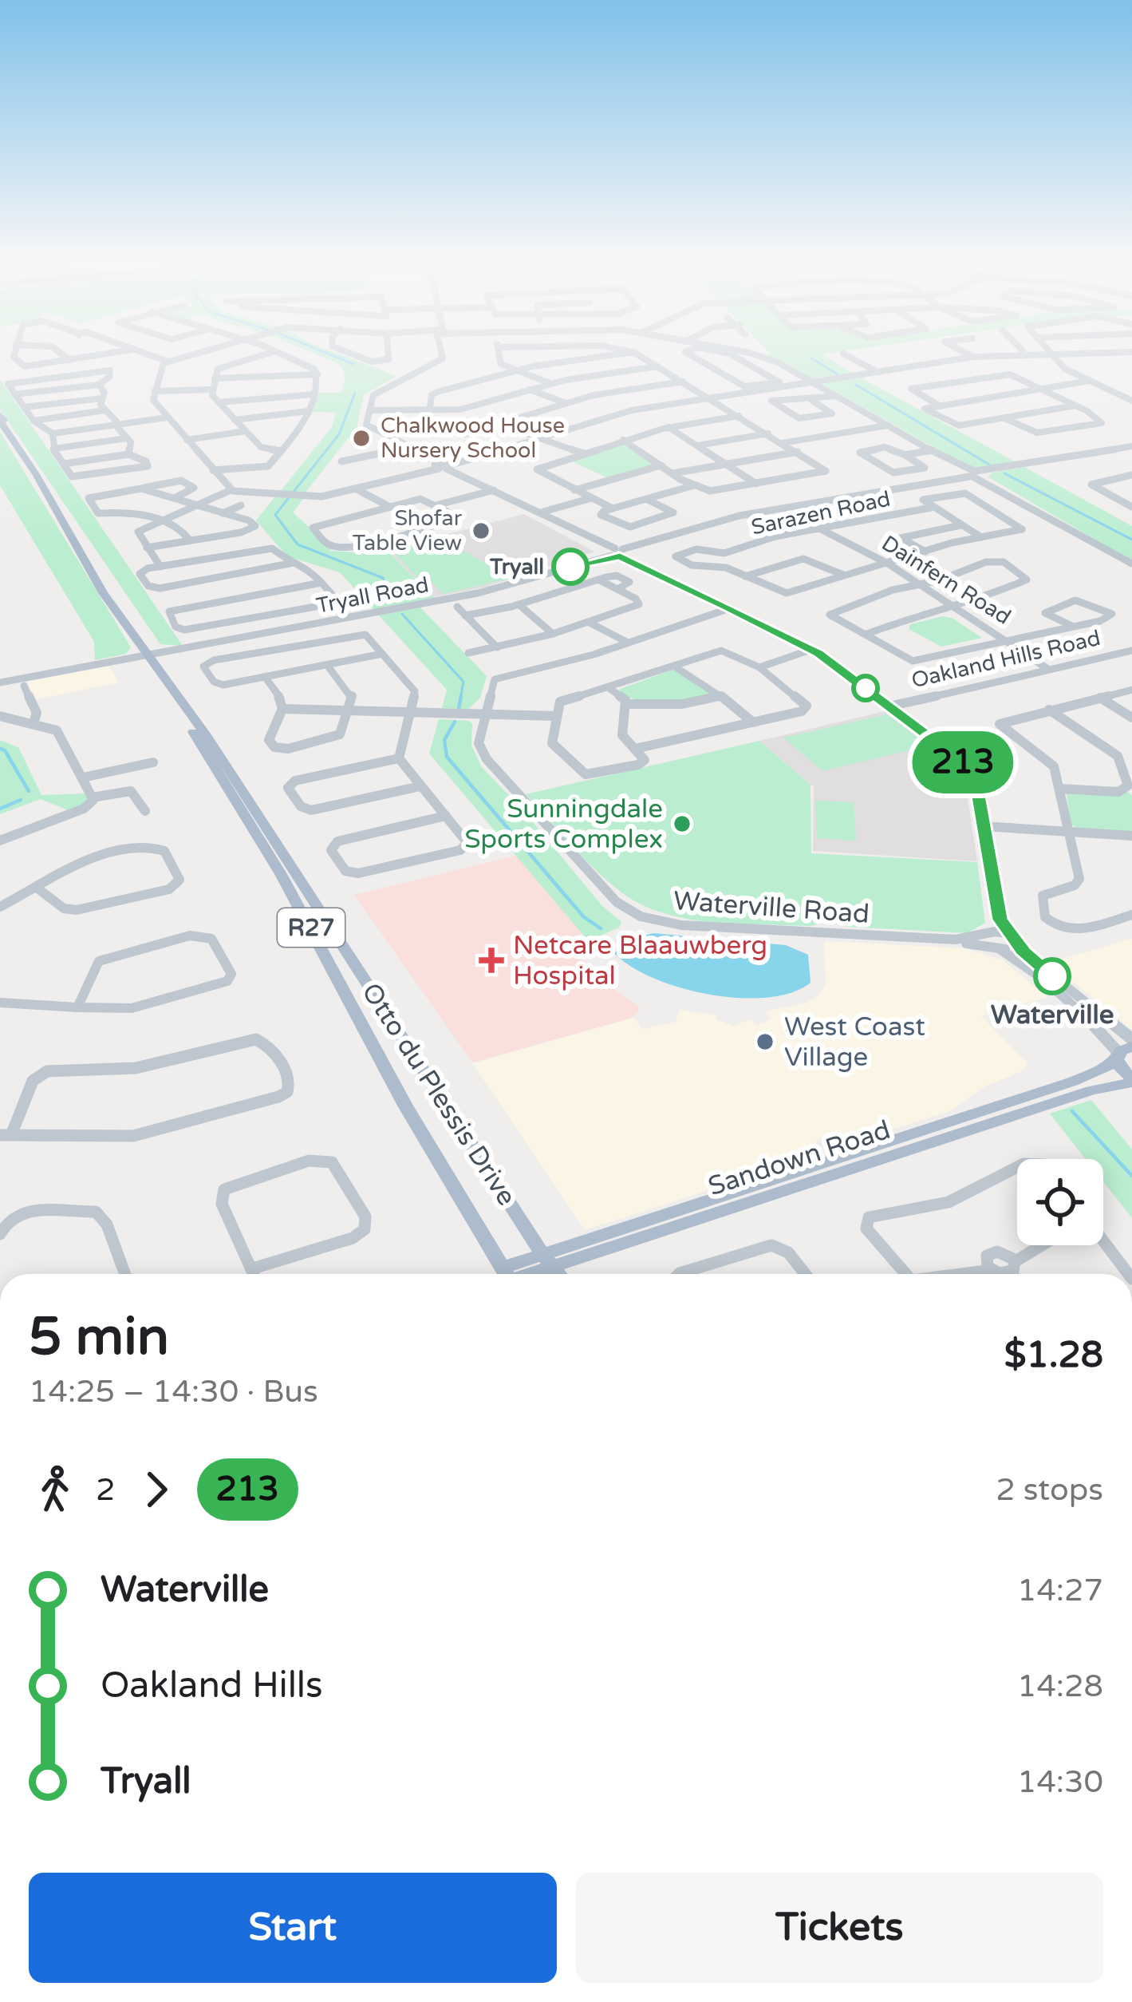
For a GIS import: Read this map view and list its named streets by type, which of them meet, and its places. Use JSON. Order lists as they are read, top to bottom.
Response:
{
  "streets": {
    "main road": ["R27", "Otto du Plessis Drive", "Sandown Road"],
    "street": [
      "Sarazen Road",
      "Dainfern Road",
      "Tryall Road",
      "Oakland Hills Road",
      "Waterville Road"
    ]
  },
  "crossings": [
    ["Sarazen Road", "Dainfern Road"],
    ["Dainfern Road", "Oakland Hills Road"],
    ["Tryall Road", "R27"],
    ["Tryall Road", "Otto du Plessis Drive"],
    ["R27", "Otto du Plessis Drive"],
    ["Otto du Plessis Drive", "Sandown Road"]
  ],
  "places": {
    "other": [
      "Chalkwood House Nursery School",
      "Shofar Table View",
      "Tryall",
      "Sunningdale Sports Complex",
      "Waterville",
      "West Coast Village"
    ],
    "health": ["Netcare Blaauwberg Hospital"]
  },
  "lines": ["bus line 213"],
  "page": {
    "on_map": "213",
    "heading": ["5 min", "14:25 – 14:30 · Bus", "$1.28"],
    "legs": ["2", "213", "2 stops"],
    "list": [
      {
        "name": "Waterville",
        "value": "14:27"
      },
      {
        "name": "Oakland Hills",
        "value": "14:28"
      },
      {
        "name": "Tryall",
        "value": "14:30"
      }
    ],
    "buttons": ["Start", "Tickets"]
  }
}
